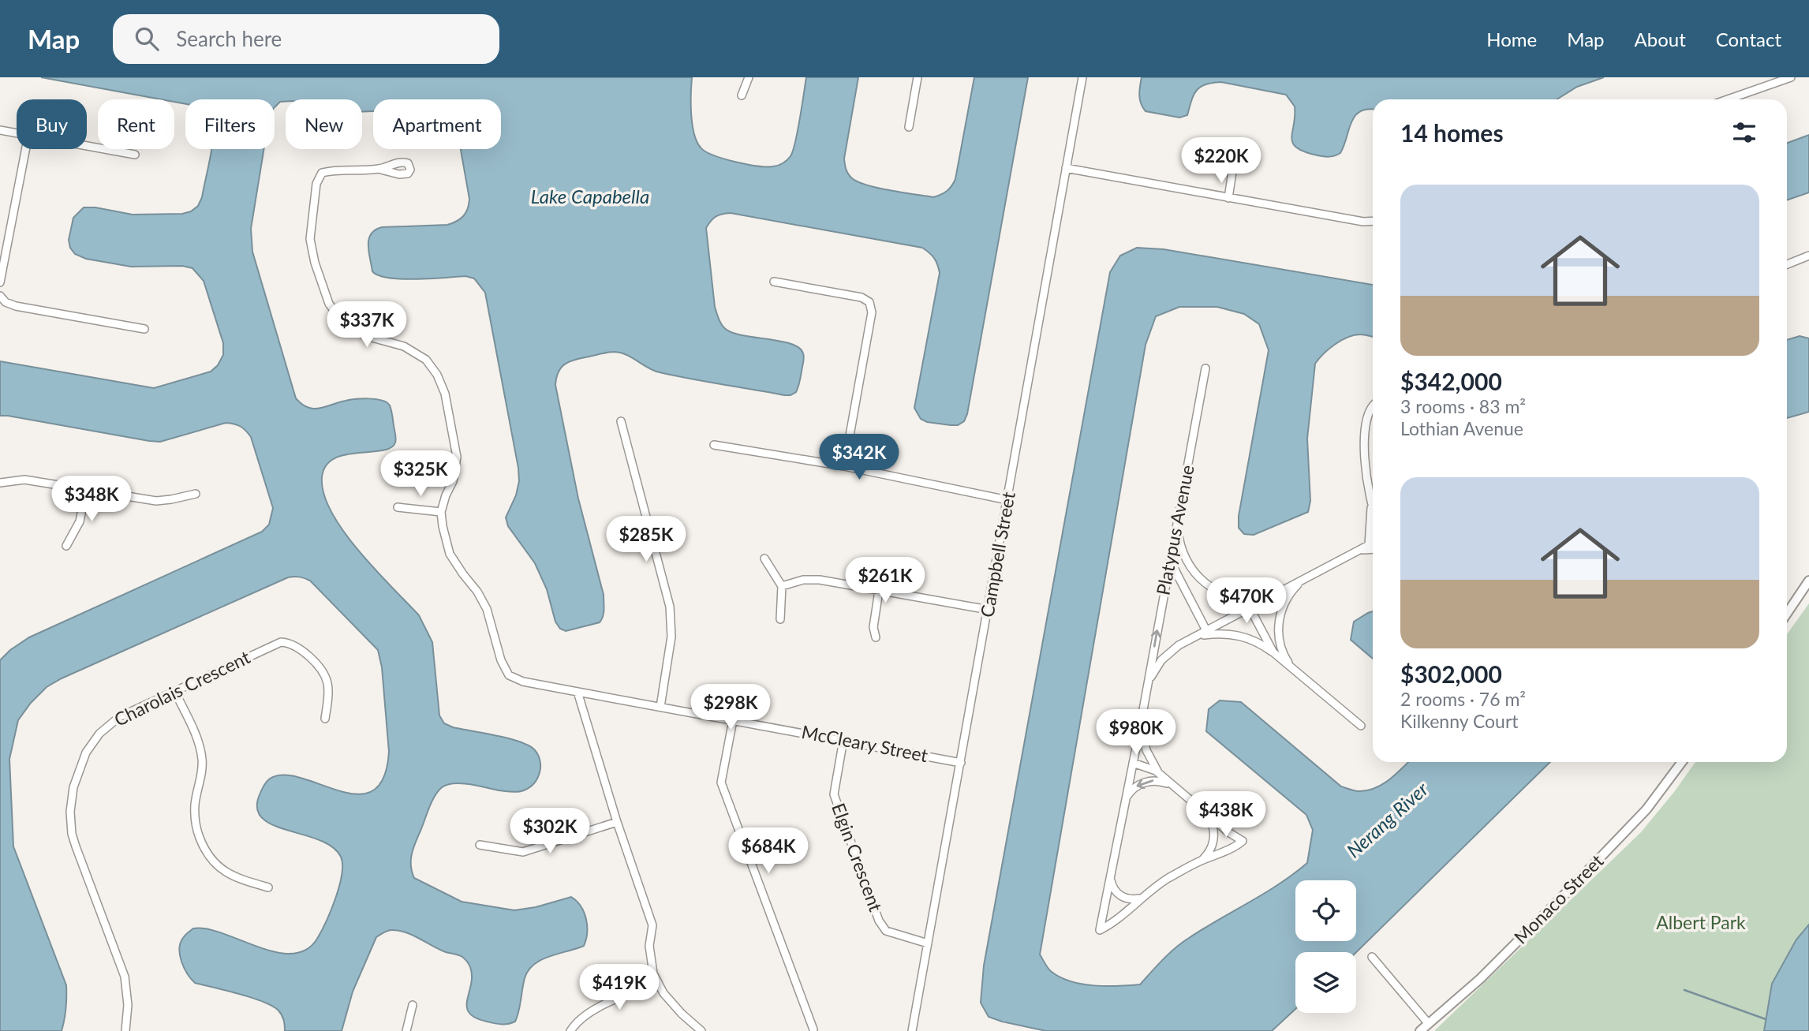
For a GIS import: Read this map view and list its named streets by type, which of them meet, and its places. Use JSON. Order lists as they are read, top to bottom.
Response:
{
  "streets": {
    "street": [
      "Platypus Avenue",
      "Campbell Street",
      "Charolais Crescent",
      "McCleary Street",
      "Elgin Crescent",
      "Monaco Street"
    ]
  },
  "crossings": [
    ["Campbell Street", "McCleary Street"],
    ["Campbell Street", "Elgin Crescent"],
    ["McCleary Street", "Elgin Crescent"]
  ],
  "water": ["Lake Capabella", "Nerang River"],
  "parks": ["Albert Park"],
  "page": {
    "header": "Map",
    "search": "Search here",
    "nav": [
      "Home",
      "Map",
      "About",
      "Contact"
    ],
    "chip": [
      "Buy",
      "Rent",
      "Filters",
      "New",
      "Apartment"
    ],
    "heading": "14 homes",
    "price": [
      "$220K",
      "$337K",
      "$342K",
      "$325K",
      "$348K",
      "$285K",
      "$261K",
      "$470K",
      "$298K",
      "$980K",
      "$438K",
      "$302K",
      "$684K",
      "$419K"
    ],
    "list": [
      {
        "name": "$342,000",
        "note": "3 rooms · 83 m² · Lothian Avenue"
      },
      {
        "name": "$302,000",
        "note": "2 rooms · 76 m² · Kilkenny Court"
      }
    ]
  }
}
